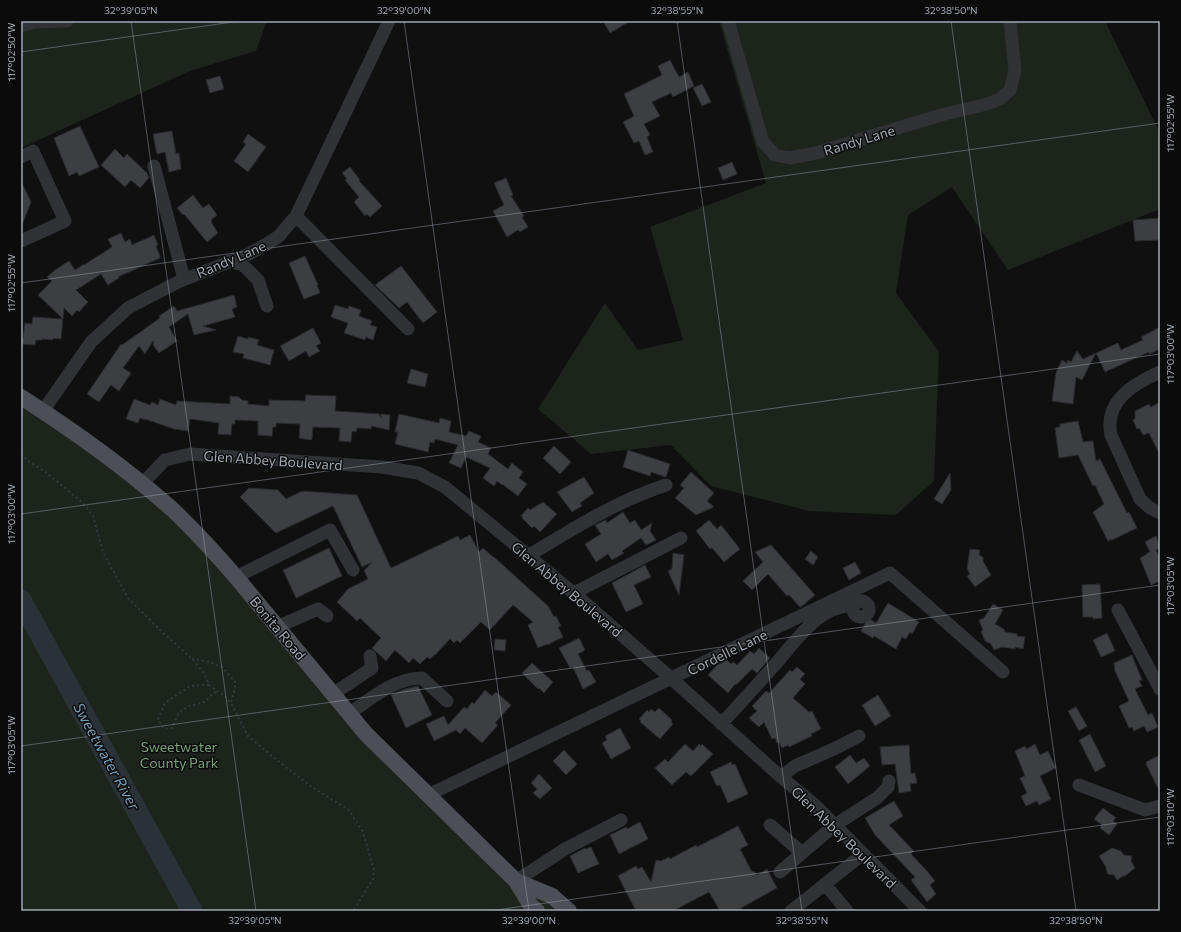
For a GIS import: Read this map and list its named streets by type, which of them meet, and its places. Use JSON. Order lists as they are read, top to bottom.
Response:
{
  "streets": {
    "main road": ["Bonita Road"],
    "street": ["Randy Lane", "Glen Abbey Boulevard", "Cordelle Lane"]
  },
  "crossings": [
    ["Randy Lane", "Bonita Road"],
    ["Glen Abbey Boulevard", "Bonita Road"],
    ["Glen Abbey Boulevard", "Cordelle Lane"],
    ["Bonita Road", "Cordelle Lane"]
  ],
  "water": ["Sweetwater River"],
  "parks": ["Sweetwater County Park"],
  "coordinates": [
    "32°39'05\"N",
    "32°39'00\"N",
    "32°38'55\"N",
    "32°38'50\"N",
    "117°02'50\"W",
    "117°02'55\"W",
    "117°03'00\"W",
    "117°03'05\"W",
    "117°03'10\"W"
  ]
}
